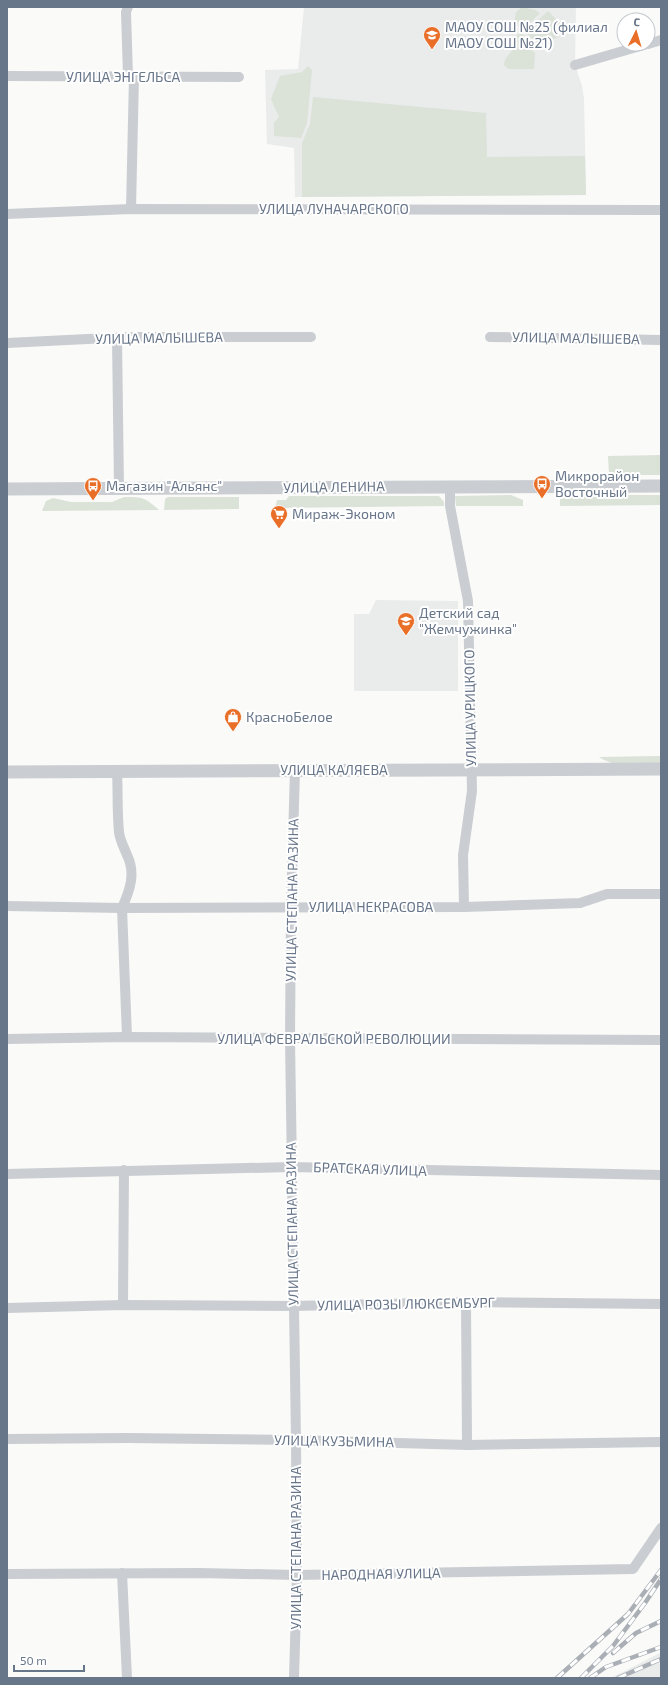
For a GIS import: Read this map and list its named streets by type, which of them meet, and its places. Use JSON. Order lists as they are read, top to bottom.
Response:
{
  "streets": {
    "street": [
      "УЛИЦА ЭНГЕЛЬСА",
      "УЛИЦА ЛУНАЧАРСКОГО",
      "УЛИЦА МАЛЫШЕВА",
      "УЛИЦА ЛЕНИНА",
      "УЛИЦА УРИЦКОГО",
      "УЛИЦА КАЛЯЕВА",
      "УЛИЦА СТЕПАНА РАЗИНА",
      "УЛИЦА НЕКРАСОВА",
      "УЛИЦА ФЕВРАЛЬСКОЙ РЕВОЛЮЦИИ",
      "БРАТСКАЯ УЛИЦА",
      "УЛИЦА РОЗЫ ЛЮКСЕМБУРГ",
      "УЛИЦА КУЗЬМИНА",
      "НАРОДНАЯ УЛИЦА"
    ]
  },
  "crossings": [
    ["УЛИЦА ЛЕНИНА", "УЛИЦА УРИЦКОГО"],
    ["УЛИЦА УРИЦКОГО", "УЛИЦА КАЛЯЕВА"],
    ["УЛИЦА УРИЦКОГО", "УЛИЦА НЕКРАСОВА"],
    ["УЛИЦА КАЛЯЕВА", "УЛИЦА СТЕПАНА РАЗИНА"],
    ["УЛИЦА СТЕПАНА РАЗИНА", "УЛИЦА НЕКРАСОВА"],
    ["УЛИЦА СТЕПАНА РАЗИНА", "УЛИЦА ФЕВРАЛЬСКОЙ РЕВОЛЮЦИИ"],
    ["УЛИЦА СТЕПАНА РАЗИНА", "БРАТСКАЯ УЛИЦА"],
    ["УЛИЦА СТЕПАНА РАЗИНА", "УЛИЦА РОЗЫ ЛЮКСЕМБУРГ"],
    ["УЛИЦА СТЕПАНА РАЗИНА", "УЛИЦА КУЗЬМИНА"],
    ["УЛИЦА СТЕПАНА РАЗИНА", "НАРОДНАЯ УЛИЦА"]
  ],
  "places": {
    "school or university": ["МАОУ СОШ №25 (филиал МАОУ СОШ №21)", "Детский сад \"Жемчужинка\""],
    "bus stop": ["Микрорайон Восточный", "Магазин \"Альянс\""],
    "supermarket": ["Мираж-Эконом"],
    "shop": ["КрасноБелое"]
  },
  "scale_bar": "50 m",
  "north": "top"
}
